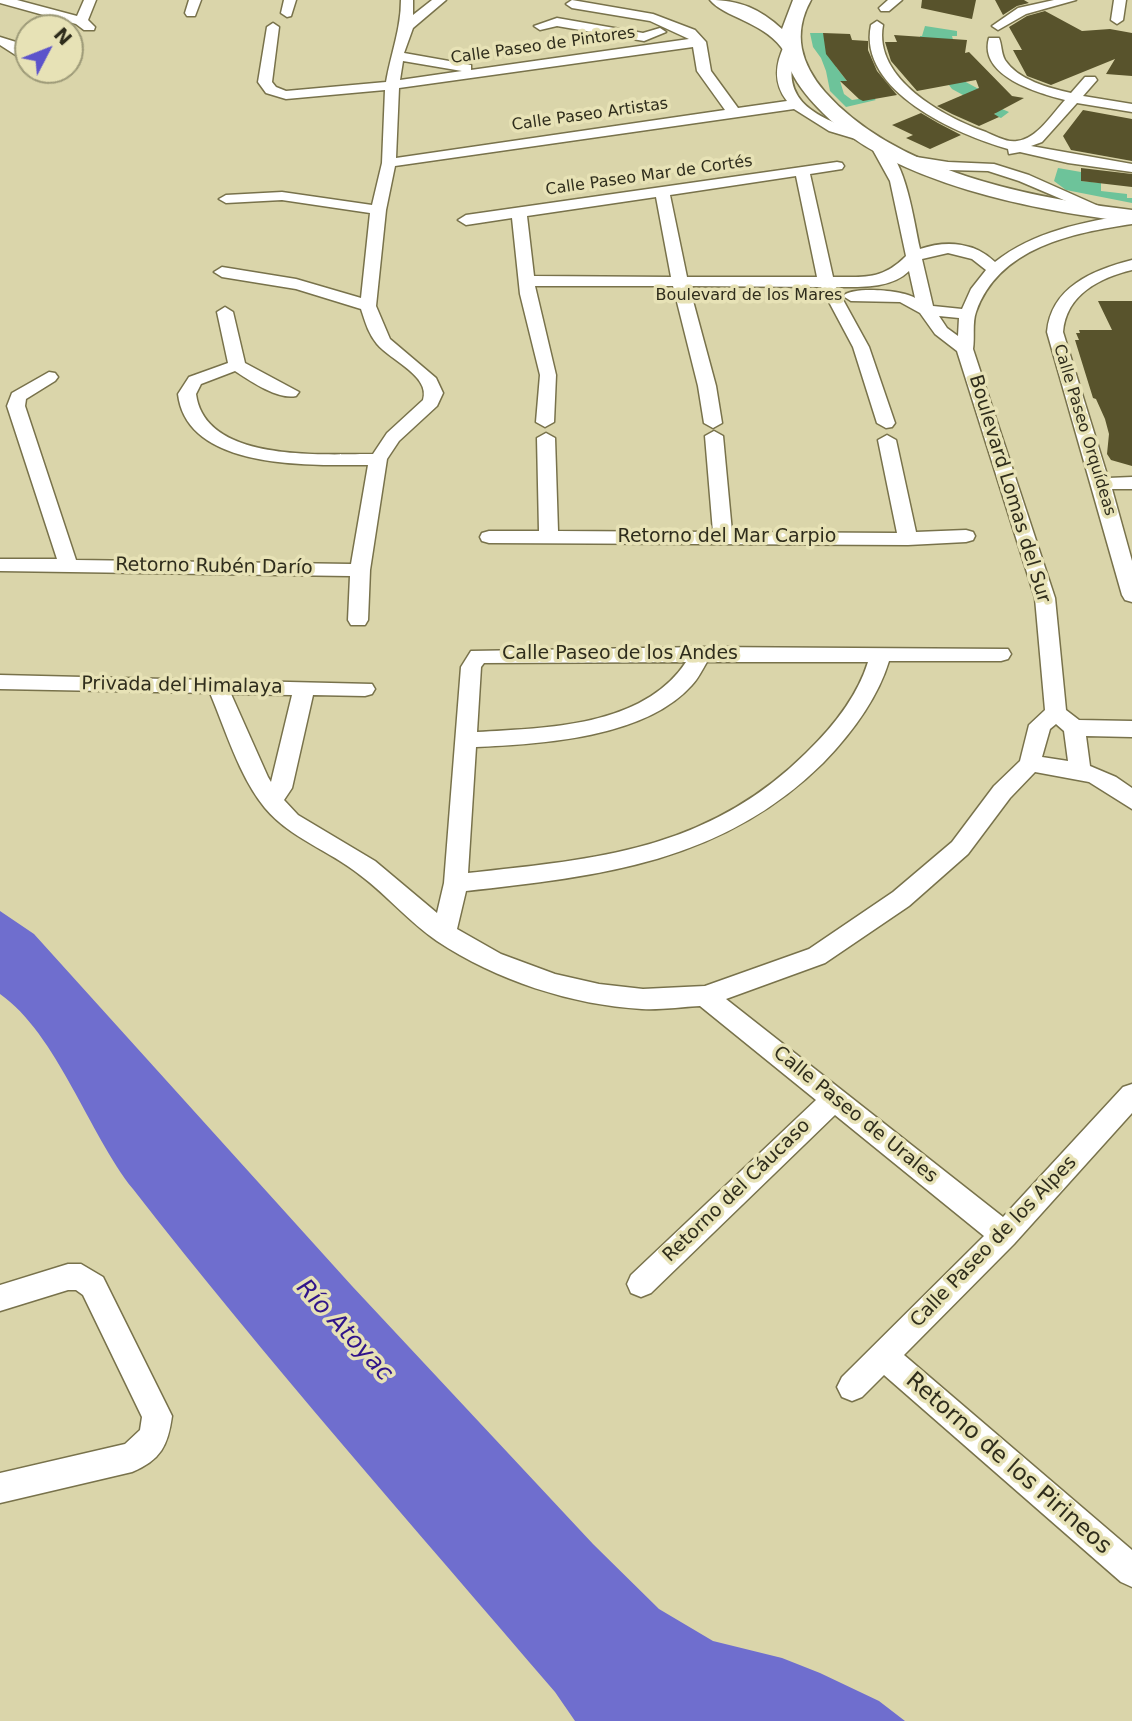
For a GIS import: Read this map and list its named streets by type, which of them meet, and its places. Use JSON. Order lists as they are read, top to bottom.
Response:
{
  "streets": {
    "street": [
      "Calle Paseo de Pintores",
      "Calle Paseo Artistas",
      "Calle Paseo Mar de Cortés",
      "Boulevard de los Mares",
      "Calle Paseo Orquídeas",
      "Boulevard Lomas del Sur",
      "Retorno del Mar Carpio",
      "Retorno Rubén Darío",
      "Calle Paseo de los Andes",
      "Privada del Himalaya",
      "Calle Paseo de Urales",
      "Retorno del Cáucaso",
      "Calle Paseo de los Alpes",
      "Retorno de los Pirineos"
    ]
  },
  "crossings": [
    ["Boulevard de los Mares", "Boulevard Lomas del Sur"],
    ["Calle Paseo de Urales", "Retorno del Cáucaso"],
    ["Calle Paseo de Urales", "Calle Paseo de los Alpes"],
    ["Calle Paseo de los Alpes", "Retorno de los Pirineos"]
  ],
  "water": ["Río Atoyac"],
  "north": "top right"
}
